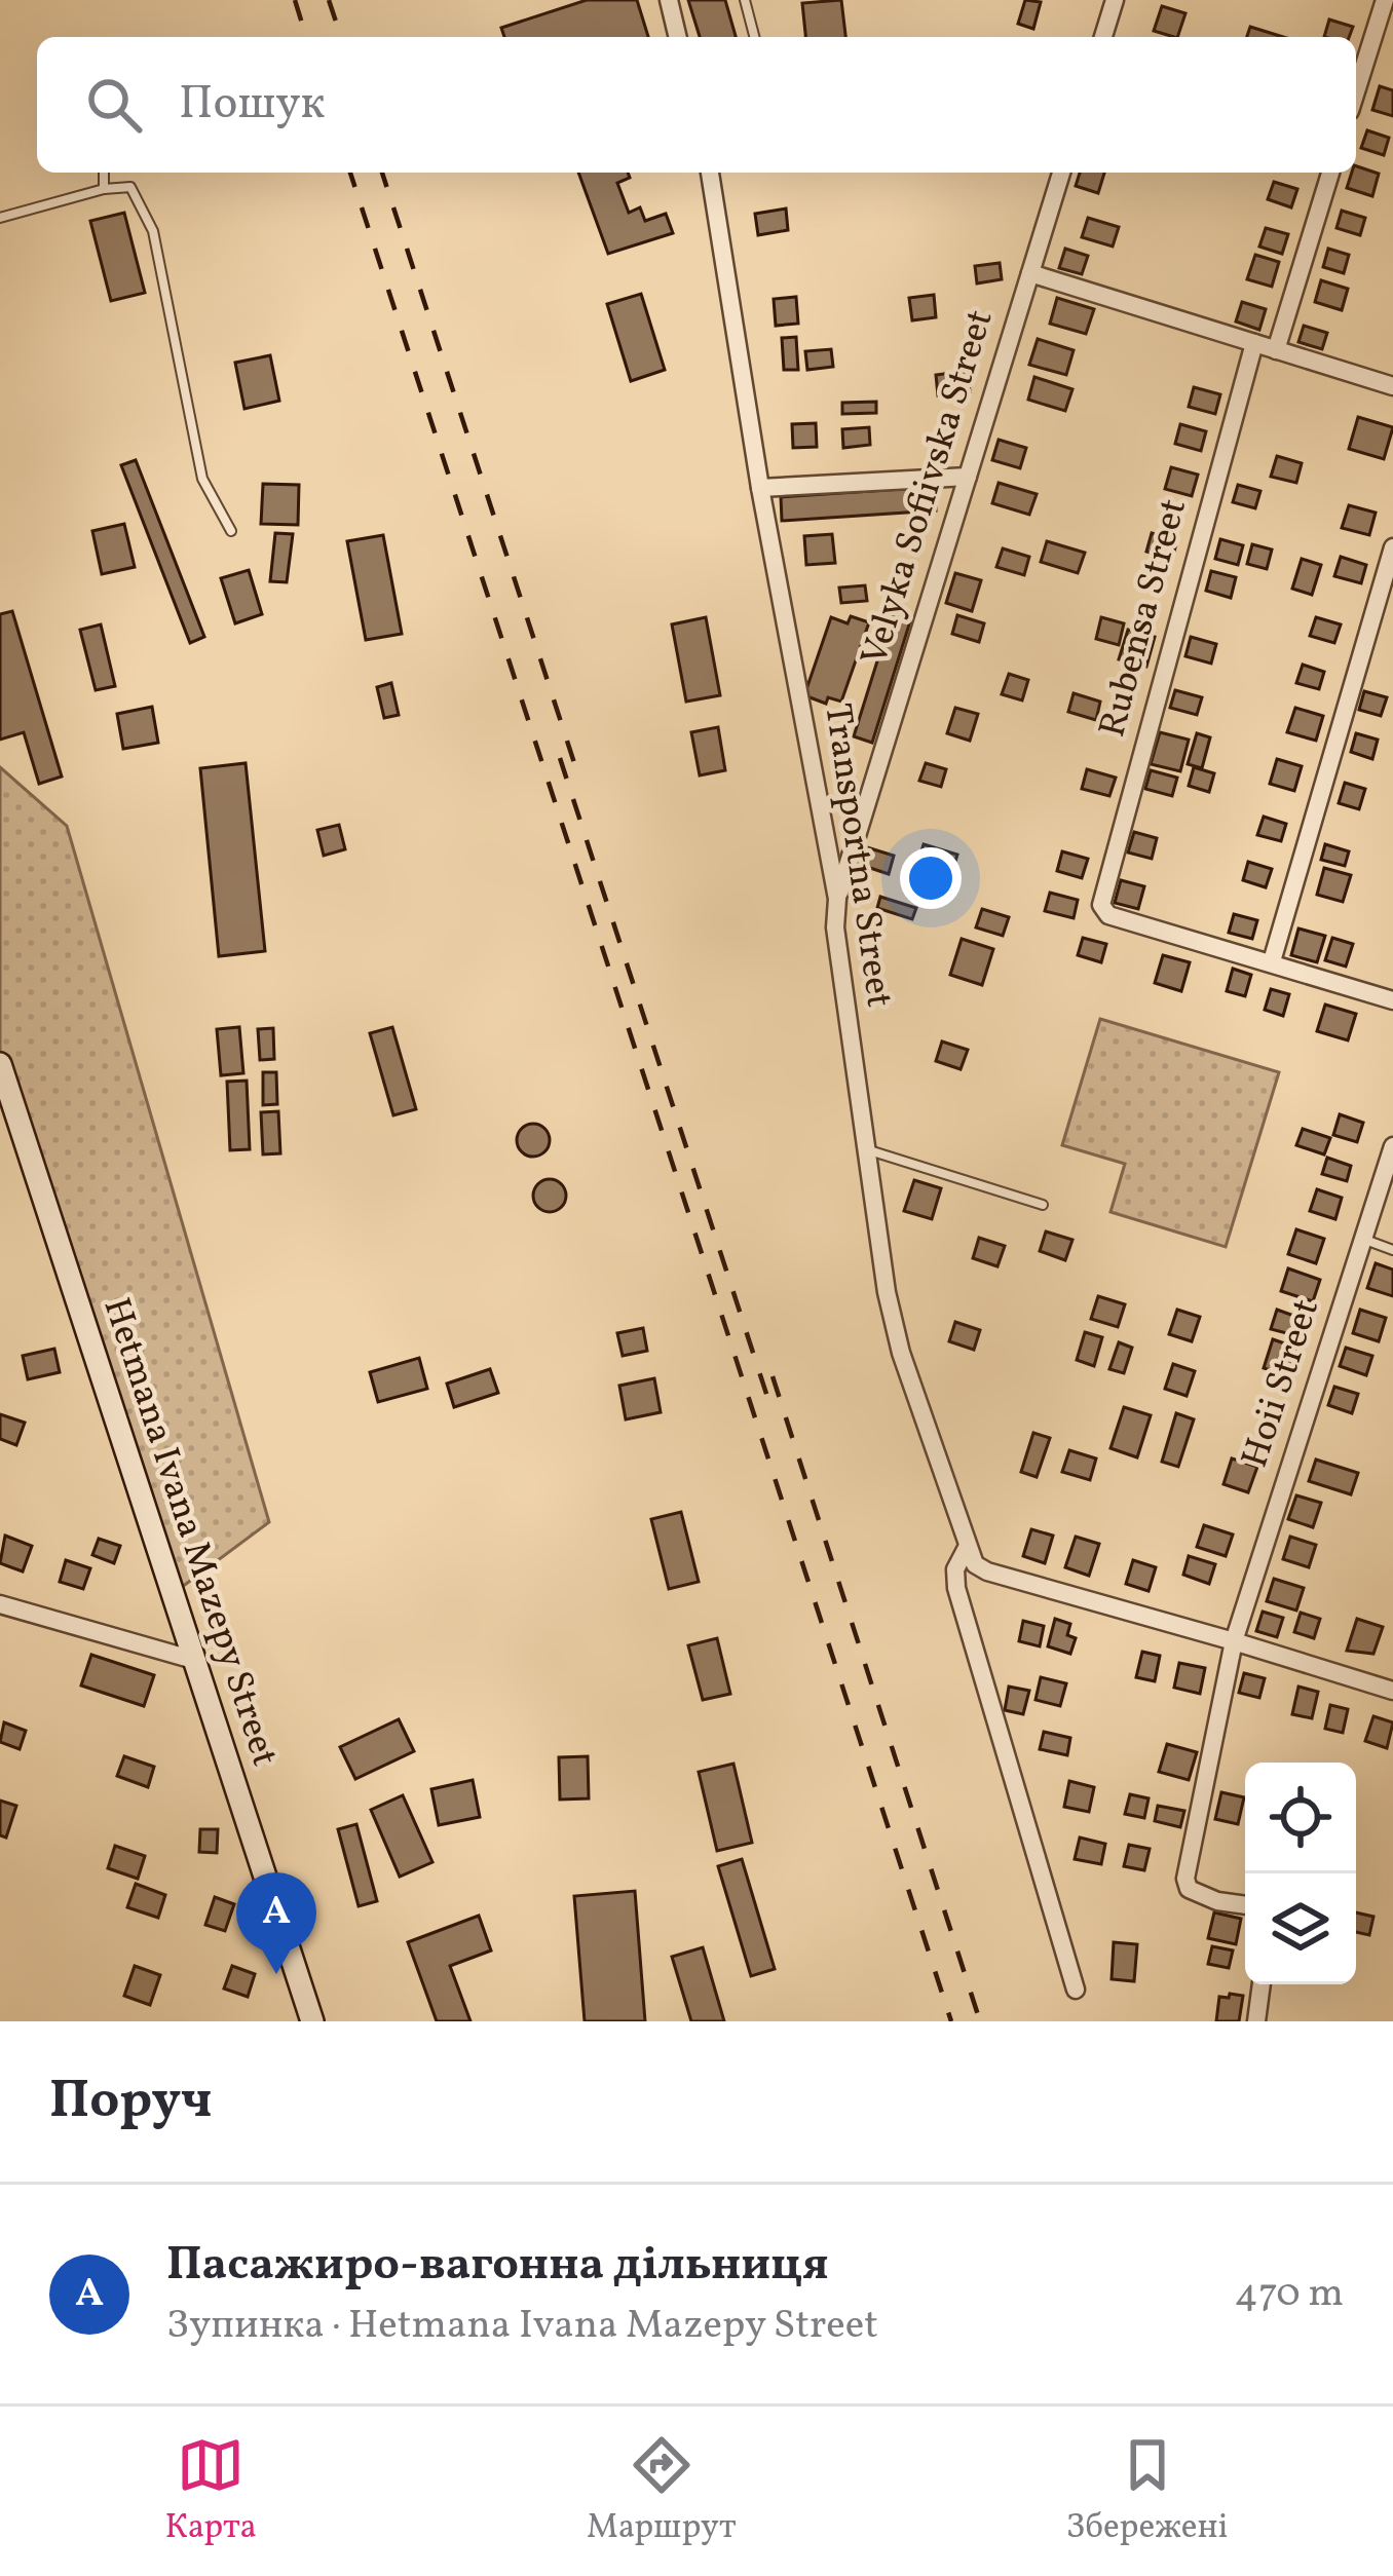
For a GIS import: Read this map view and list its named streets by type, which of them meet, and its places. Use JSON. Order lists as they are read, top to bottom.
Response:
{
  "streets": {
    "main road": ["Hetmana Ivana Mazepy Street"],
    "street": [
      "Velyka Sofiivska Street",
      "Rubensa Street",
      "Transportna Street",
      "Hoii Street"
    ]
  },
  "crossings": [
    ["Velyka Sofiivska Street", "Transportna Street"]
  ],
  "page": {
    "search": "Пошук",
    "pins": "A",
    "heading": "Поруч",
    "list": [
      {
        "mark": "A",
        "name": "Пасажиро-вагонна дільниця",
        "note": "Зупинка · Hetmana Ivana Mazepy Street",
        "value": "470 m"
      }
    ],
    "nav": ["Карта", "Маршрут", "Збережені"]
  }
}
